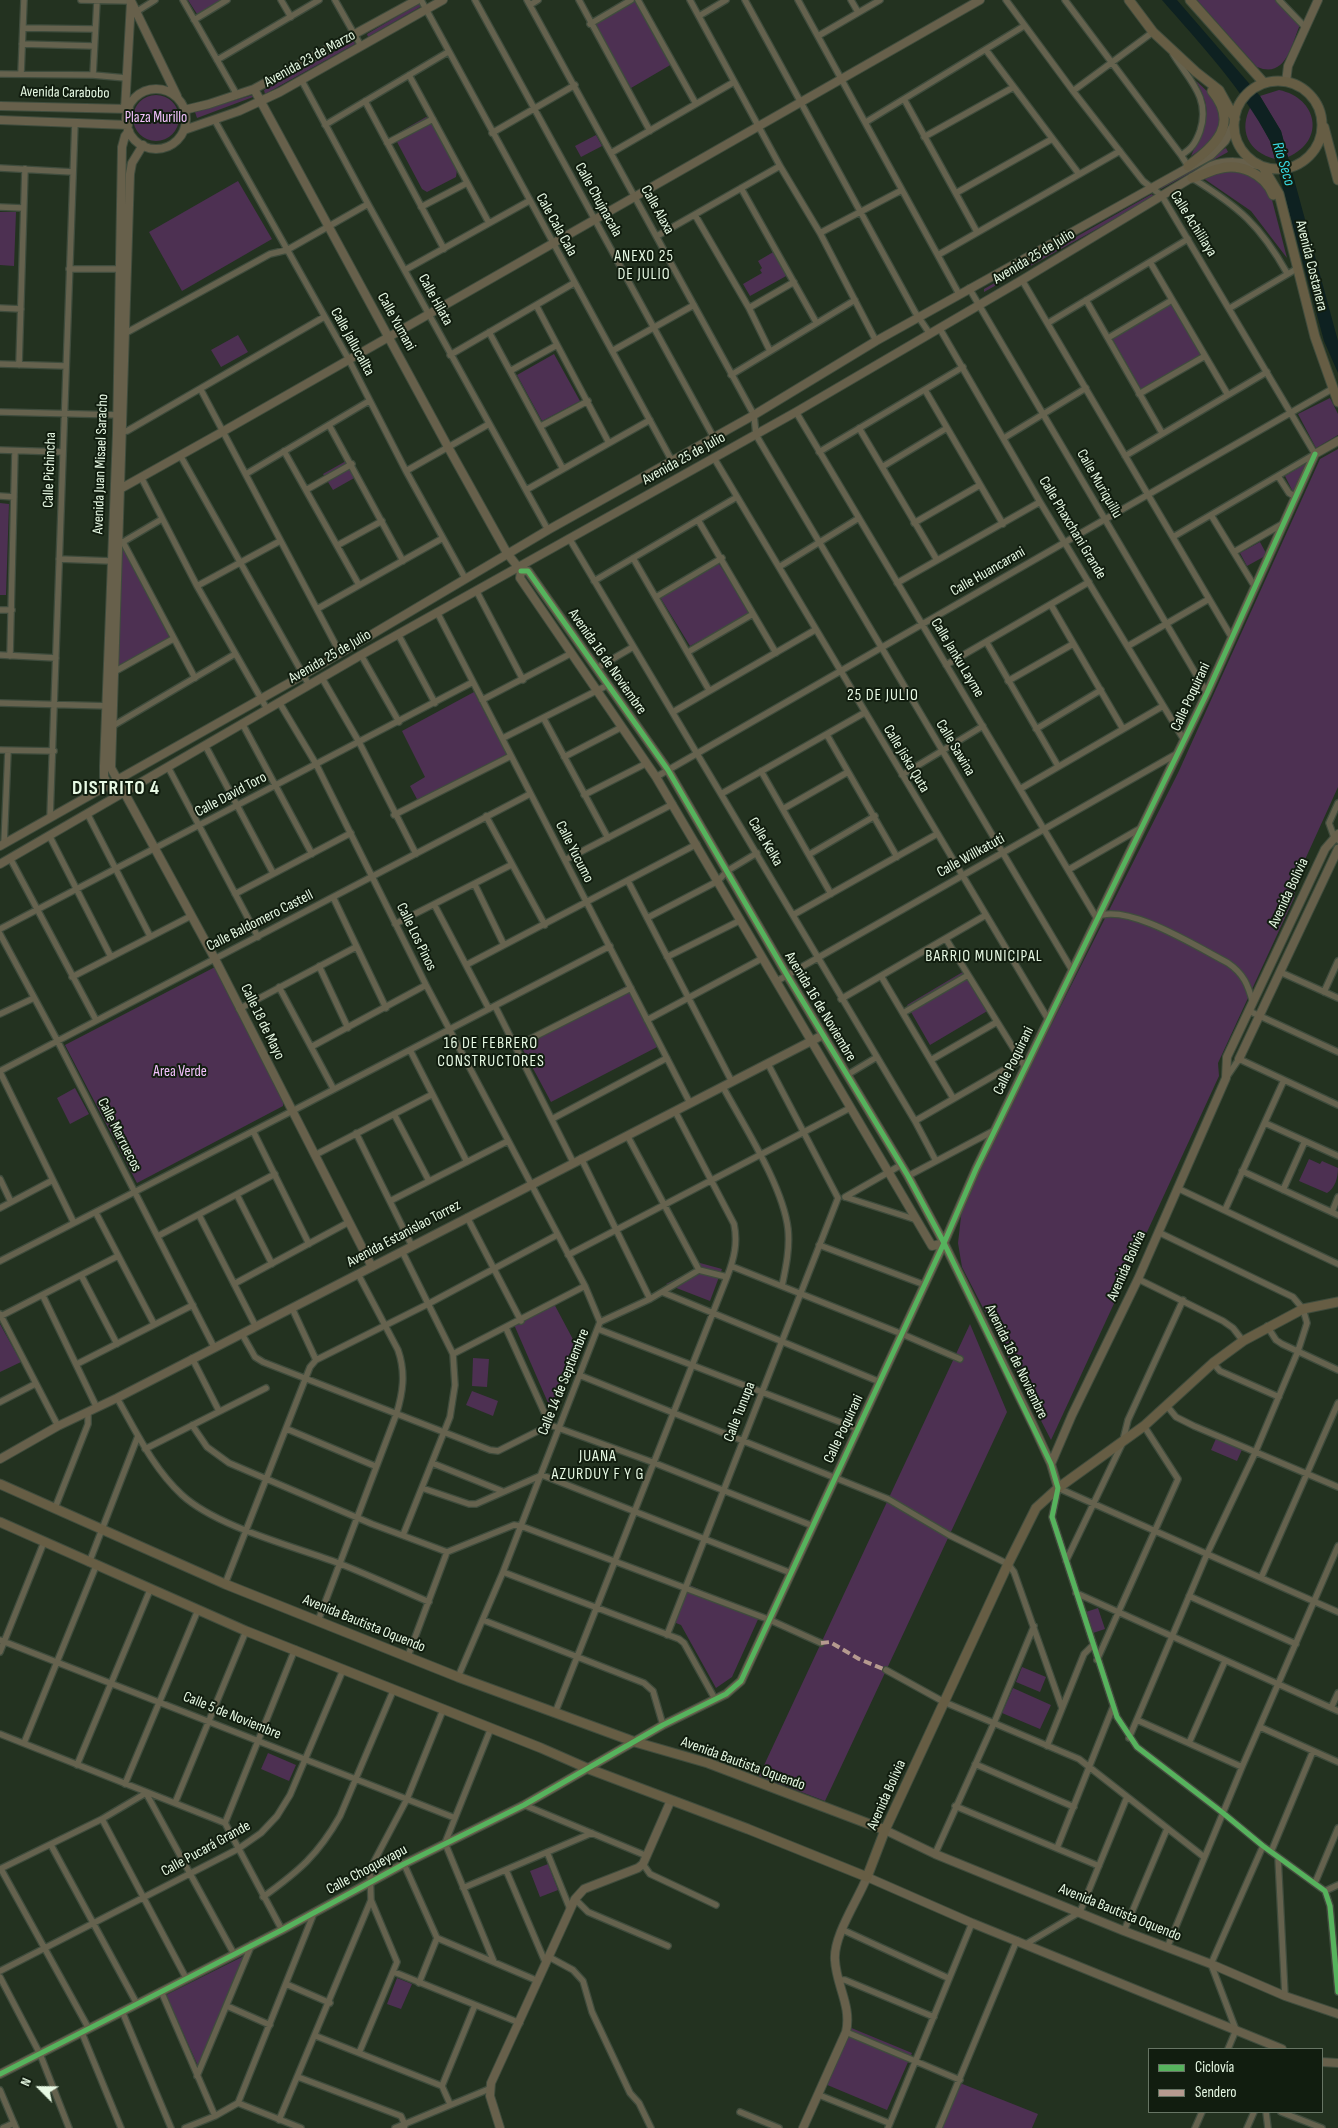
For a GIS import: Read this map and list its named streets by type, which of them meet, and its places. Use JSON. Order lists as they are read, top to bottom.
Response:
{
  "streets": {
    "main road": ["Avenida Costanera", "Avenida Bolivia", "Avenida Bautista Oquendo"],
    "street": [
      "Avenida 23 de Marzo",
      "Avenida Carabobo",
      "Calle Chujnacala",
      "Calle Alaxa",
      "Calle Achililaya",
      "Cale Cala Cala",
      "Avenida 25 de Julio",
      "Calle Hilata",
      "Calle Yumani",
      "Calle Jallucallta",
      "Avenida Juan Misael Saracho",
      "Calle Pichincha",
      "Calle Muriquillu",
      "Calle Phaxchani Grande",
      "Calle Huancarani",
      "Calle Janku Layme",
      "Avenida 16 de Noviembre",
      "Calle Poquirani",
      "Calle Sawina",
      "Calle Jiska Quta",
      "Calle David Toro",
      "Calle Kelka",
      "Calle Yucumo",
      "Calle Willkatuti",
      "Calle Baldomero Castell",
      "Calle Los Pinos",
      "Calle 18 de Mayo",
      "Calle Marruecos",
      "Avenida Estanislao Torrez",
      "Calle 14 de Septiembre",
      "Calle Tunupa",
      "Calle 5 de Noviembre",
      "Calle Pucará Grande",
      "Calle Choqueyapu"
    ]
  },
  "crossings": [
    ["Avenida 23 de Marzo", "Avenida Carabobo"],
    ["Avenida 23 de Marzo", "Cale Cala Cala"],
    ["Avenida 23 de Marzo", "Calle Hilata"],
    ["Avenida 23 de Marzo", "Calle Yumani"],
    ["Avenida 23 de Marzo", "Calle Jallucallta"],
    ["Avenida 23 de Marzo", "Avenida Juan Misael Saracho"],
    ["Avenida Carabobo", "Avenida Juan Misael Saracho"],
    ["Avenida Carabobo", "Calle Pichincha"],
    ["Calle Chujnacala", "Avenida 25 de Julio"],
    ["Calle Alaxa", "Avenida 25 de Julio"],
    ["Calle Alaxa", "Calle Sawina"],
    ["Calle Achililaya", "Avenida 25 de Julio"],
    ["Calle Achililaya", "Calle Huancarani"],
    ["Calle Achililaya", "Calle Poquirani"],
    ["Cale Cala Cala", "Avenida 25 de Julio"],
    ["Avenida 25 de Julio", "Avenida Costanera"],
    ["Avenida 25 de Julio", "Calle Hilata"],
    ["Avenida 25 de Julio", "Calle Yumani"],
    ["Avenida 25 de Julio", "Calle Jallucallta"],
    ["Avenida 25 de Julio", "Avenida Juan Misael Saracho"],
    ["Avenida 25 de Julio", "Calle Pichincha"],
    ["Avenida 25 de Julio", "Calle Muriquillu"],
    ["Avenida 25 de Julio", "Calle Phaxchani Grande"],
    ["Avenida 25 de Julio", "Calle Janku Layme"],
    ["Avenida 25 de Julio", "Avenida 16 de Noviembre"],
    ["Avenida 25 de Julio", "Calle Sawina"],
    ["Avenida 25 de Julio", "Calle Jiska Quta"],
    ["Avenida 25 de Julio", "Calle Kelka"],
    ["Avenida 25 de Julio", "Calle Yucumo"],
    ["Avenida 25 de Julio", "Calle Los Pinos"],
    ["Avenida 25 de Julio", "Calle 18 de Mayo"],
    ["Avenida Costanera", "Calle Huancarani"],
    ["Calle Yumani", "Avenida 16 de Noviembre"],
    ["Avenida Juan Misael Saracho", "Calle 18 de Mayo"],
    ["Calle Muriquillu", "Calle Huancarani"],
    ["Calle Muriquillu", "Calle Poquirani"],
    ["Calle Phaxchani Grande", "Calle Huancarani"],
    ["Calle Phaxchani Grande", "Calle Poquirani"],
    ["Calle Huancarani", "Calle Janku Layme"],
    ["Calle Huancarani", "Avenida 16 de Noviembre"],
    ["Calle Huancarani", "Calle Sawina"],
    ["Calle Huancarani", "Calle Jiska Quta"],
    ["Calle Huancarani", "Calle Kelka"],
    ["Calle Janku Layme", "Calle Poquirani"],
    ["Calle Janku Layme", "Calle Willkatuti"],
    ["Avenida 16 de Noviembre", "Calle Poquirani"],
    ["Avenida 16 de Noviembre", "Calle Willkatuti"],
    ["Avenida 16 de Noviembre", "Avenida Bolivia"],
    ["Avenida 16 de Noviembre", "Avenida Estanislao Torrez"],
    ["Calle Poquirani", "Calle Sawina"],
    ["Calle Poquirani", "Calle Jiska Quta"],
    ["Calle Poquirani", "Calle Willkatuti"],
    ["Calle Poquirani", "Calle Choqueyapu"],
    ["Calle Sawina", "Calle Willkatuti"],
    ["Calle Jiska Quta", "Calle Willkatuti"],
    ["Calle David Toro", "Calle Yucumo"],
    ["Calle David Toro", "Calle Los Pinos"],
    ["Calle David Toro", "Calle 18 de Mayo"],
    ["Calle Kelka", "Calle Willkatuti"],
    ["Calle Yucumo", "Calle Baldomero Castell"],
    ["Calle Yucumo", "Avenida Estanislao Torrez"],
    ["Avenida Bolivia", "Avenida Bautista Oquendo"],
    ["Calle Baldomero Castell", "Calle Los Pinos"],
    ["Calle Baldomero Castell", "Calle 18 de Mayo"],
    ["Calle Baldomero Castell", "Calle Marruecos"],
    ["Calle Los Pinos", "Avenida Estanislao Torrez"],
    ["Calle Los Pinos", "Calle 14 de Septiembre"],
    ["Calle 18 de Mayo", "Avenida Estanislao Torrez"],
    ["Calle Marruecos", "Avenida Estanislao Torrez"],
    ["Avenida Estanislao Torrez", "Calle 14 de Septiembre"],
    ["Calle 14 de Septiembre", "Avenida Bautista Oquendo"],
    ["Avenida Bautista Oquendo", "Calle Choqueyapu"],
    ["Calle 5 de Noviembre", "Calle Pucará Grande"]
  ],
  "districts": [
    "ANEXO 25 DE JULIO",
    "25 DE JULIO",
    "DISTRITO 4",
    "BARRIO MUNICIPAL",
    "16 DE FEBRERO CONSTRUCTORES",
    "JUANA AZURDUY F Y G"
  ],
  "water": ["Río Seco"],
  "parks": ["Plaza Murillo", "Area Verde"],
  "legend": ["Ciclovía", "Sendero"],
  "north": "top left"
}
